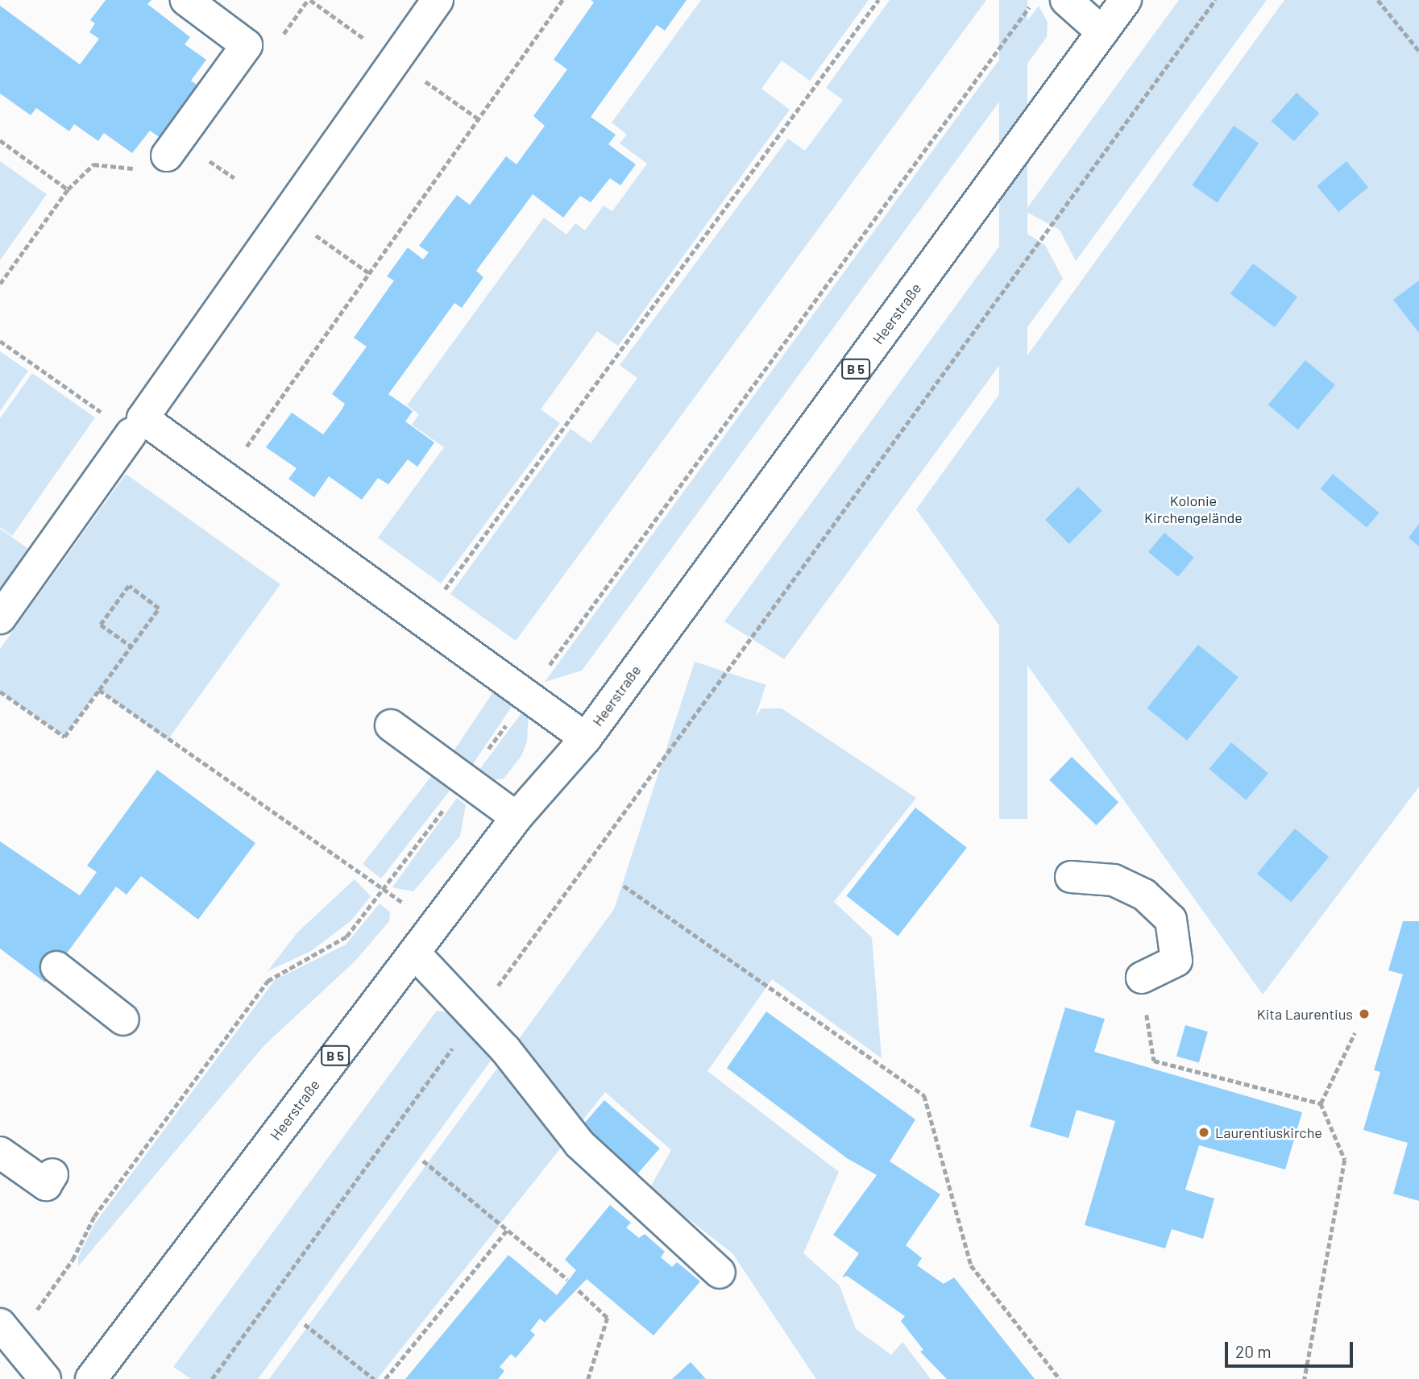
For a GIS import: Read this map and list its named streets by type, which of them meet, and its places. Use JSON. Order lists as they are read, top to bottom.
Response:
{
  "streets": {
    "main road": ["Heerstraße", "B 5"]
  },
  "parks": ["Kolonie Kirchengelände"],
  "places": ["Kita Laurentius", "Laurentiuskirche"],
  "scale_bar": "20 m"
}
